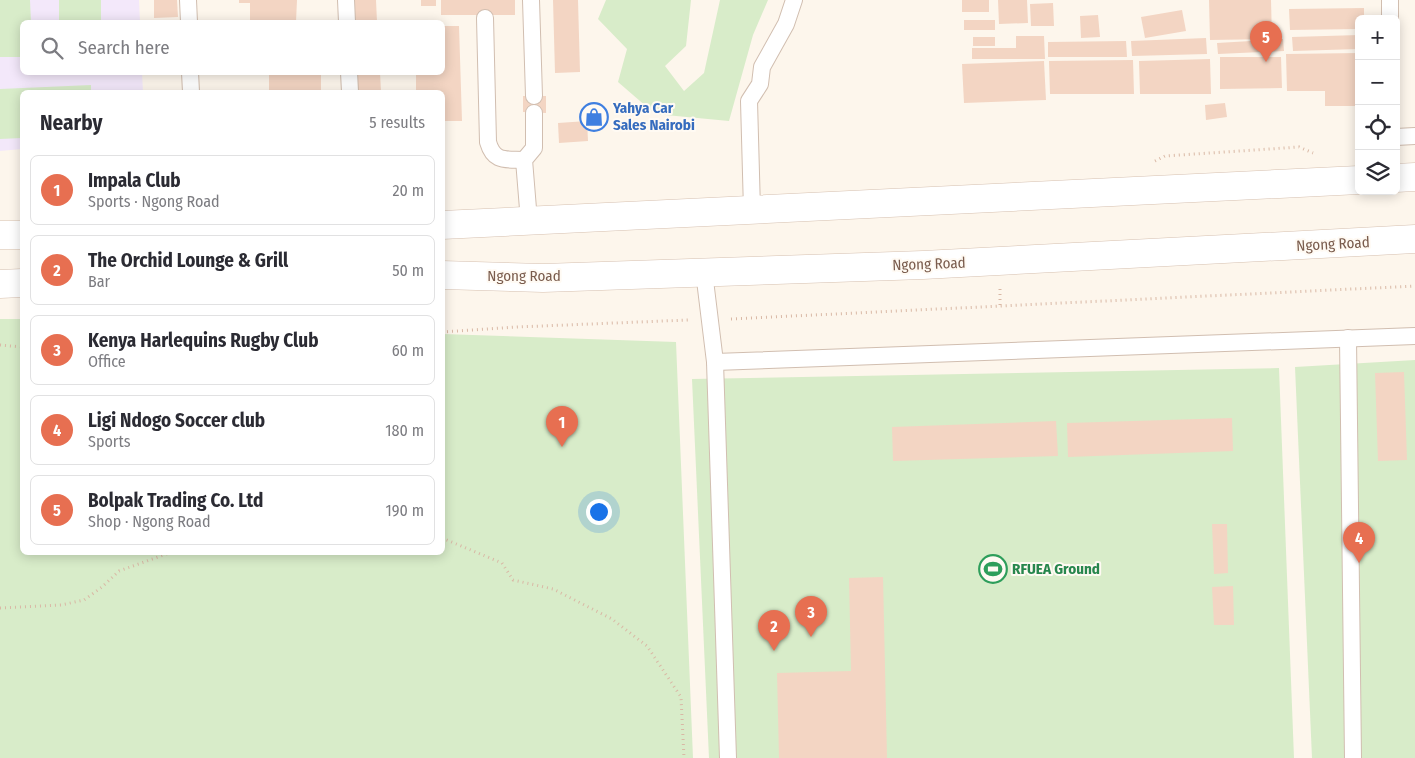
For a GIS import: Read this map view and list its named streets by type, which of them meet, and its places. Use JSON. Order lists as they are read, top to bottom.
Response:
{
  "streets": {
    "main road": ["Ngong Road"]
  },
  "places": {
    "shop": ["Yahya Car Sales Nairobi"],
    "sports": ["RFUEA Ground"]
  },
  "page": {
    "map_buttons": ["+", "−"],
    "search": "Search here",
    "pins": [
      "5",
      "1",
      "4",
      "3",
      "2"
    ],
    "heading": ["Nearby", "5 results"],
    "list": [
      {
        "mark": "1",
        "name": "Impala Club",
        "note": "Sports · Ngong Road",
        "value": "20 m"
      },
      {
        "mark": "2",
        "name": "The Orchid Lounge & Grill",
        "note": "Bar",
        "value": "50 m"
      },
      {
        "mark": "3",
        "name": "Kenya Harlequins Rugby Club",
        "note": "Office",
        "value": "60 m"
      },
      {
        "mark": "4",
        "name": "Ligi Ndogo Soccer club",
        "note": "Sports",
        "value": "180 m"
      },
      {
        "mark": "5",
        "name": "Bolpak Trading Co. Ltd",
        "note": "Shop · Ngong Road",
        "value": "190 m"
      }
    ]
  }
}
